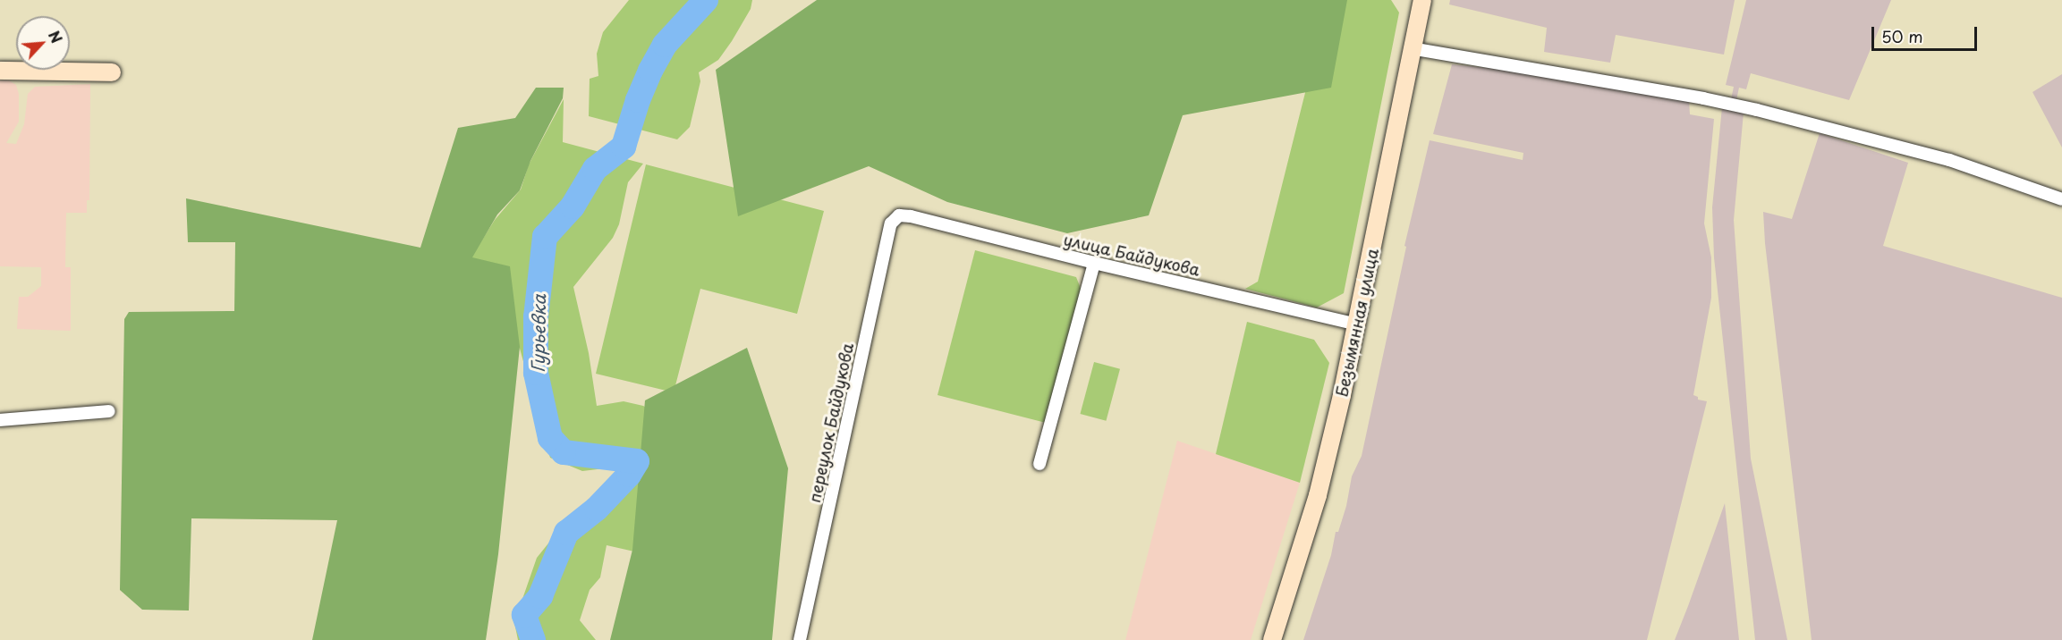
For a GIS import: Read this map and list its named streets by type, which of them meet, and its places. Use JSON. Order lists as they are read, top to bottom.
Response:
{
  "streets": {
    "main road": ["Безымянная улица"],
    "street": ["улица Байдукова", "переулок Байдукова"]
  },
  "crossings": [
    ["улица Байдукова", "Безымянная улица"],
    ["улица Байдукова", "переулок Байдукова"]
  ],
  "water": ["Гурьевка"],
  "scale_bar": "50 m",
  "north": "top right"
}
